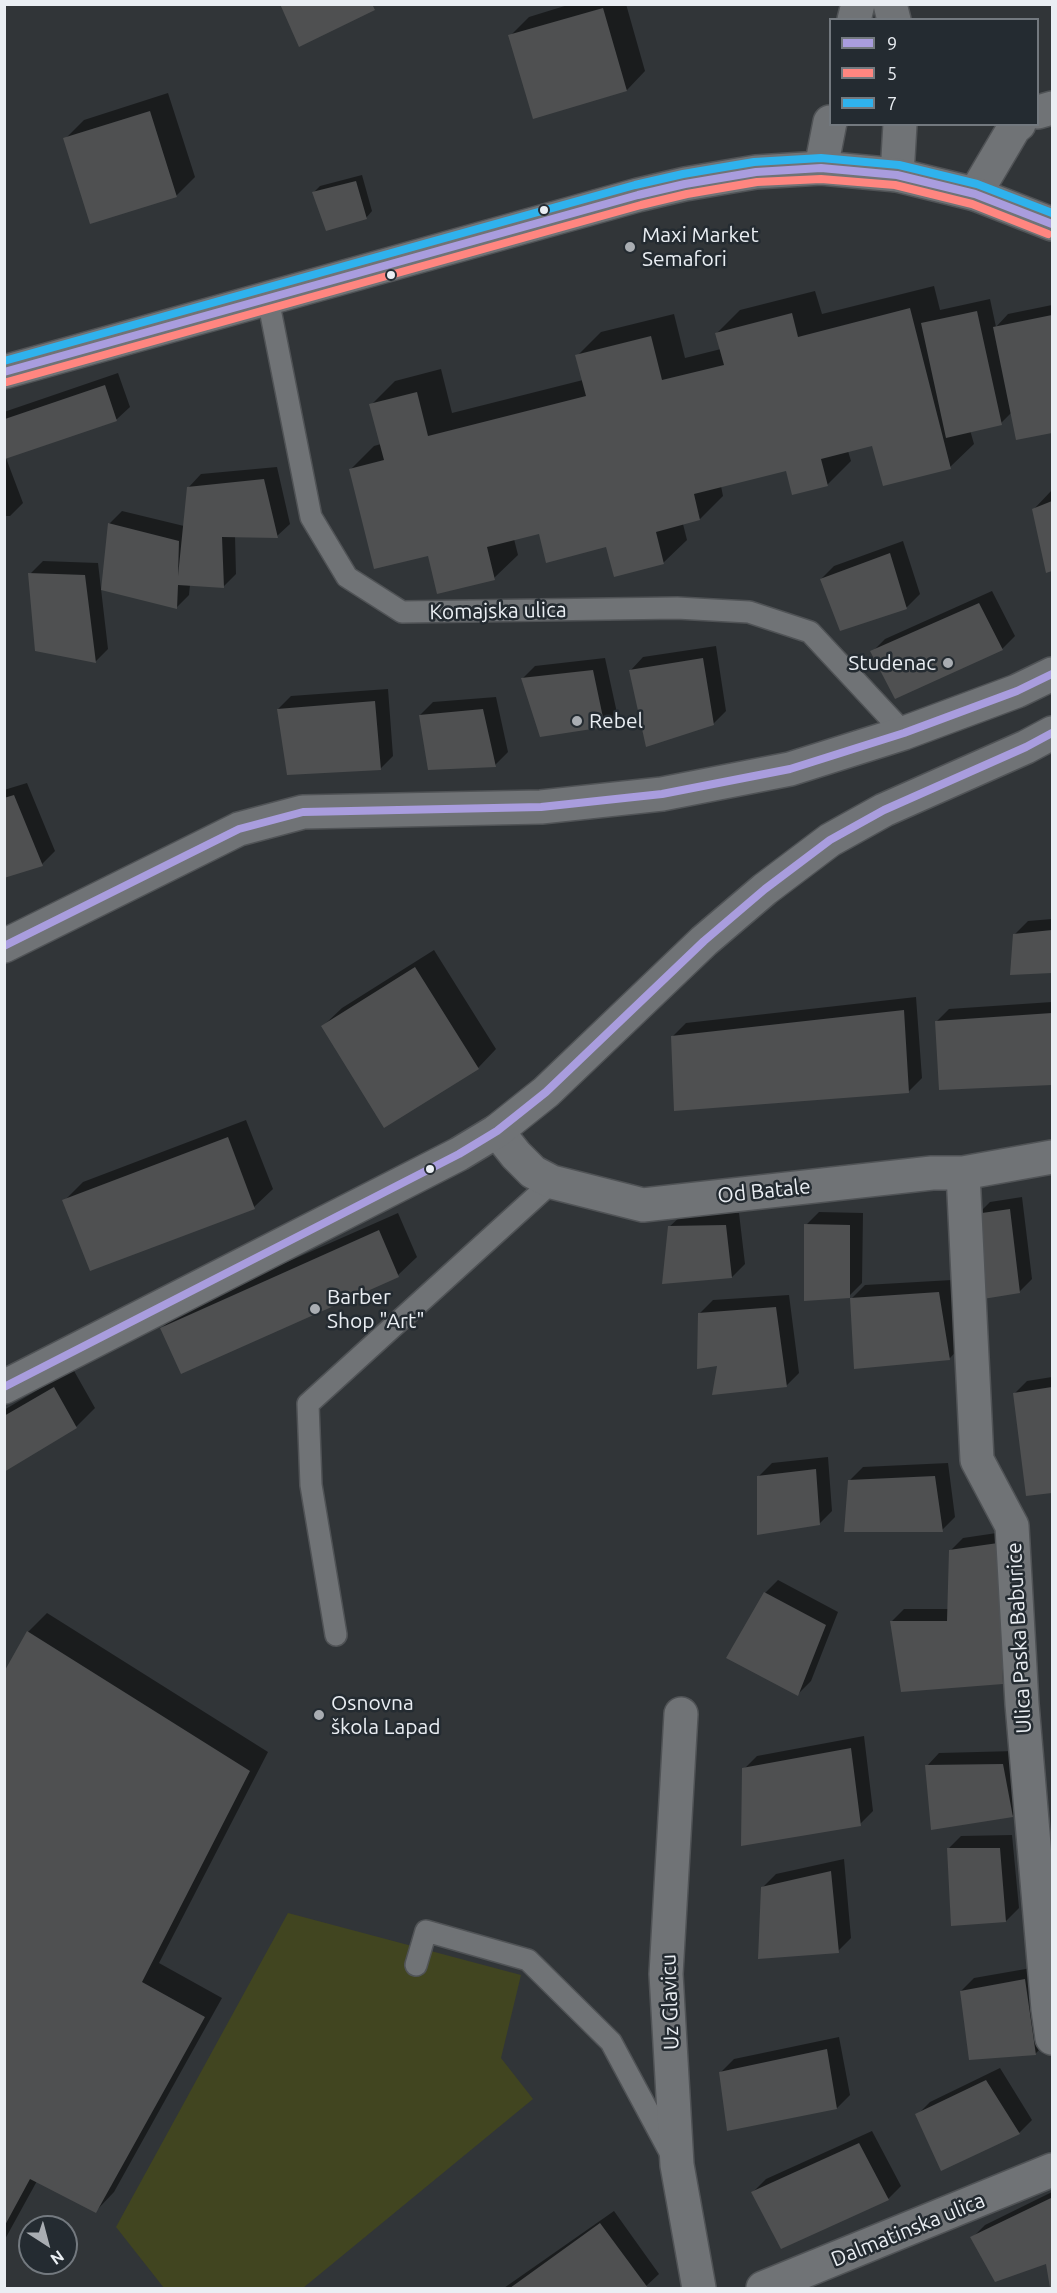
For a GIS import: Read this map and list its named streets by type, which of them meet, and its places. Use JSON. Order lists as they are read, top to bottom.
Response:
{
  "streets": {
    "main road": [
      "Od Batale",
      "Ulica Paska Baburice",
      "Uz Glavicu",
      "Dalmatinska ulica"
    ],
    "lane": ["Komajska ulica"]
  },
  "crossings": [
    ["Od Batale", "Ulica Paska Baburice"]
  ],
  "places": [
    "Maxi Market Semafori",
    "Studenac",
    "Rebel",
    "Barber Shop \"Art\"",
    "Osnovna škola Lapad"
  ],
  "lines": ["transit line 7", "transit line 9", "transit line 5"],
  "legend": ["9", "5", "7"],
  "north": "bottom right"
}
